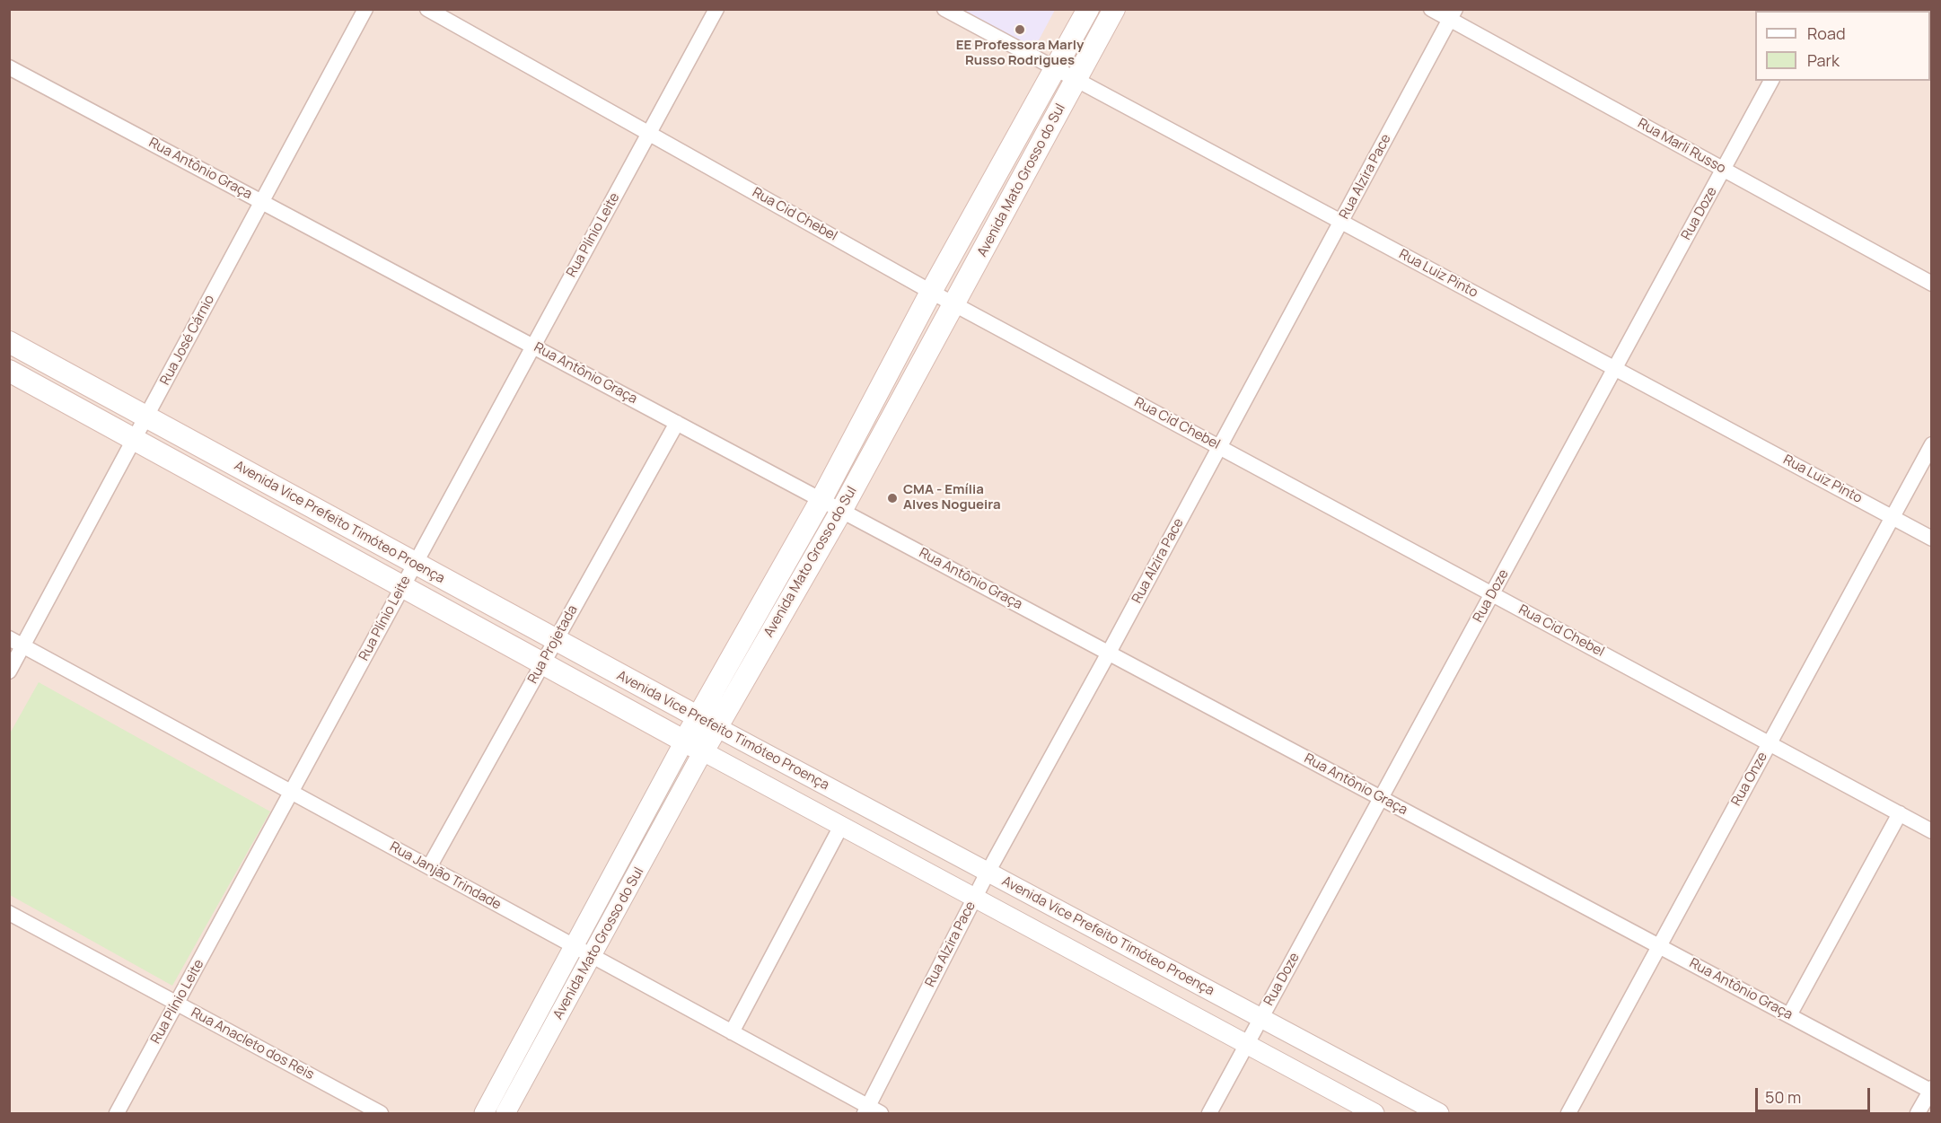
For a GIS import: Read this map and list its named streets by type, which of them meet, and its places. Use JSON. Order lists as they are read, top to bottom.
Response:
{
  "streets": {
    "main road": ["Avenida Mato Grosso do Sul", "Avenida Vice Prefeito Timóteo Proença"],
    "street": [
      "Rua Marli Russo",
      "Rua Antônio Graça",
      "Rua Alzira Pace",
      "Rua Doze",
      "Rua Cid Chebel",
      "Rua Plínio Leite",
      "Rua Luiz Pinto",
      "Rua José Cárnio",
      "Rua Projetada",
      "Rua Onze",
      "Rua Janjão Trindade",
      "Rua Anacleto dos Reis"
    ]
  },
  "crossings": [
    ["Rua Marli Russo", "Rua Alzira Pace"],
    ["Rua Marli Russo", "Rua Doze"],
    ["Rua Antônio Graça", "Rua Alzira Pace"],
    ["Rua Antônio Graça", "Avenida Mato Grosso do Sul"],
    ["Rua Antônio Graça", "Rua Doze"],
    ["Rua Antônio Graça", "Rua Plínio Leite"],
    ["Rua Antônio Graça", "Rua José Cárnio"],
    ["Rua Antônio Graça", "Rua Projetada"],
    ["Rua Antônio Graça", "Rua Onze"],
    ["Rua Alzira Pace", "Rua Cid Chebel"],
    ["Rua Alzira Pace", "Rua Luiz Pinto"],
    ["Rua Alzira Pace", "Avenida Vice Prefeito Timóteo Proença"],
    ["Rua Alzira Pace", "Rua Janjão Trindade"],
    ["Avenida Mato Grosso do Sul", "Rua Cid Chebel"],
    ["Avenida Mato Grosso do Sul", "Rua Luiz Pinto"],
    ["Avenida Mato Grosso do Sul", "Avenida Vice Prefeito Timóteo Proença"],
    ["Avenida Mato Grosso do Sul", "Rua Janjão Trindade"],
    ["Rua Doze", "Rua Cid Chebel"],
    ["Rua Doze", "Rua Luiz Pinto"],
    ["Rua Doze", "Avenida Vice Prefeito Timóteo Proença"],
    ["Rua Cid Chebel", "Rua Plínio Leite"],
    ["Rua Cid Chebel", "Rua Onze"],
    ["Rua Plínio Leite", "Avenida Vice Prefeito Timóteo Proença"],
    ["Rua Plínio Leite", "Rua Janjão Trindade"],
    ["Rua Plínio Leite", "Rua Anacleto dos Reis"],
    ["Rua Luiz Pinto", "Rua Onze"],
    ["Rua José Cárnio", "Avenida Vice Prefeito Timóteo Proença"],
    ["Rua José Cárnio", "Rua Janjão Trindade"],
    ["Avenida Vice Prefeito Timóteo Proença", "Rua Projetada"],
    ["Rua Projetada", "Rua Janjão Trindade"]
  ],
  "places": ["EE Professora Marly Russo Rodrigues", "CMA - Emília Alves Nogueira"],
  "legend": ["Road", "Park"],
  "scale_bar": "50 m"
}
